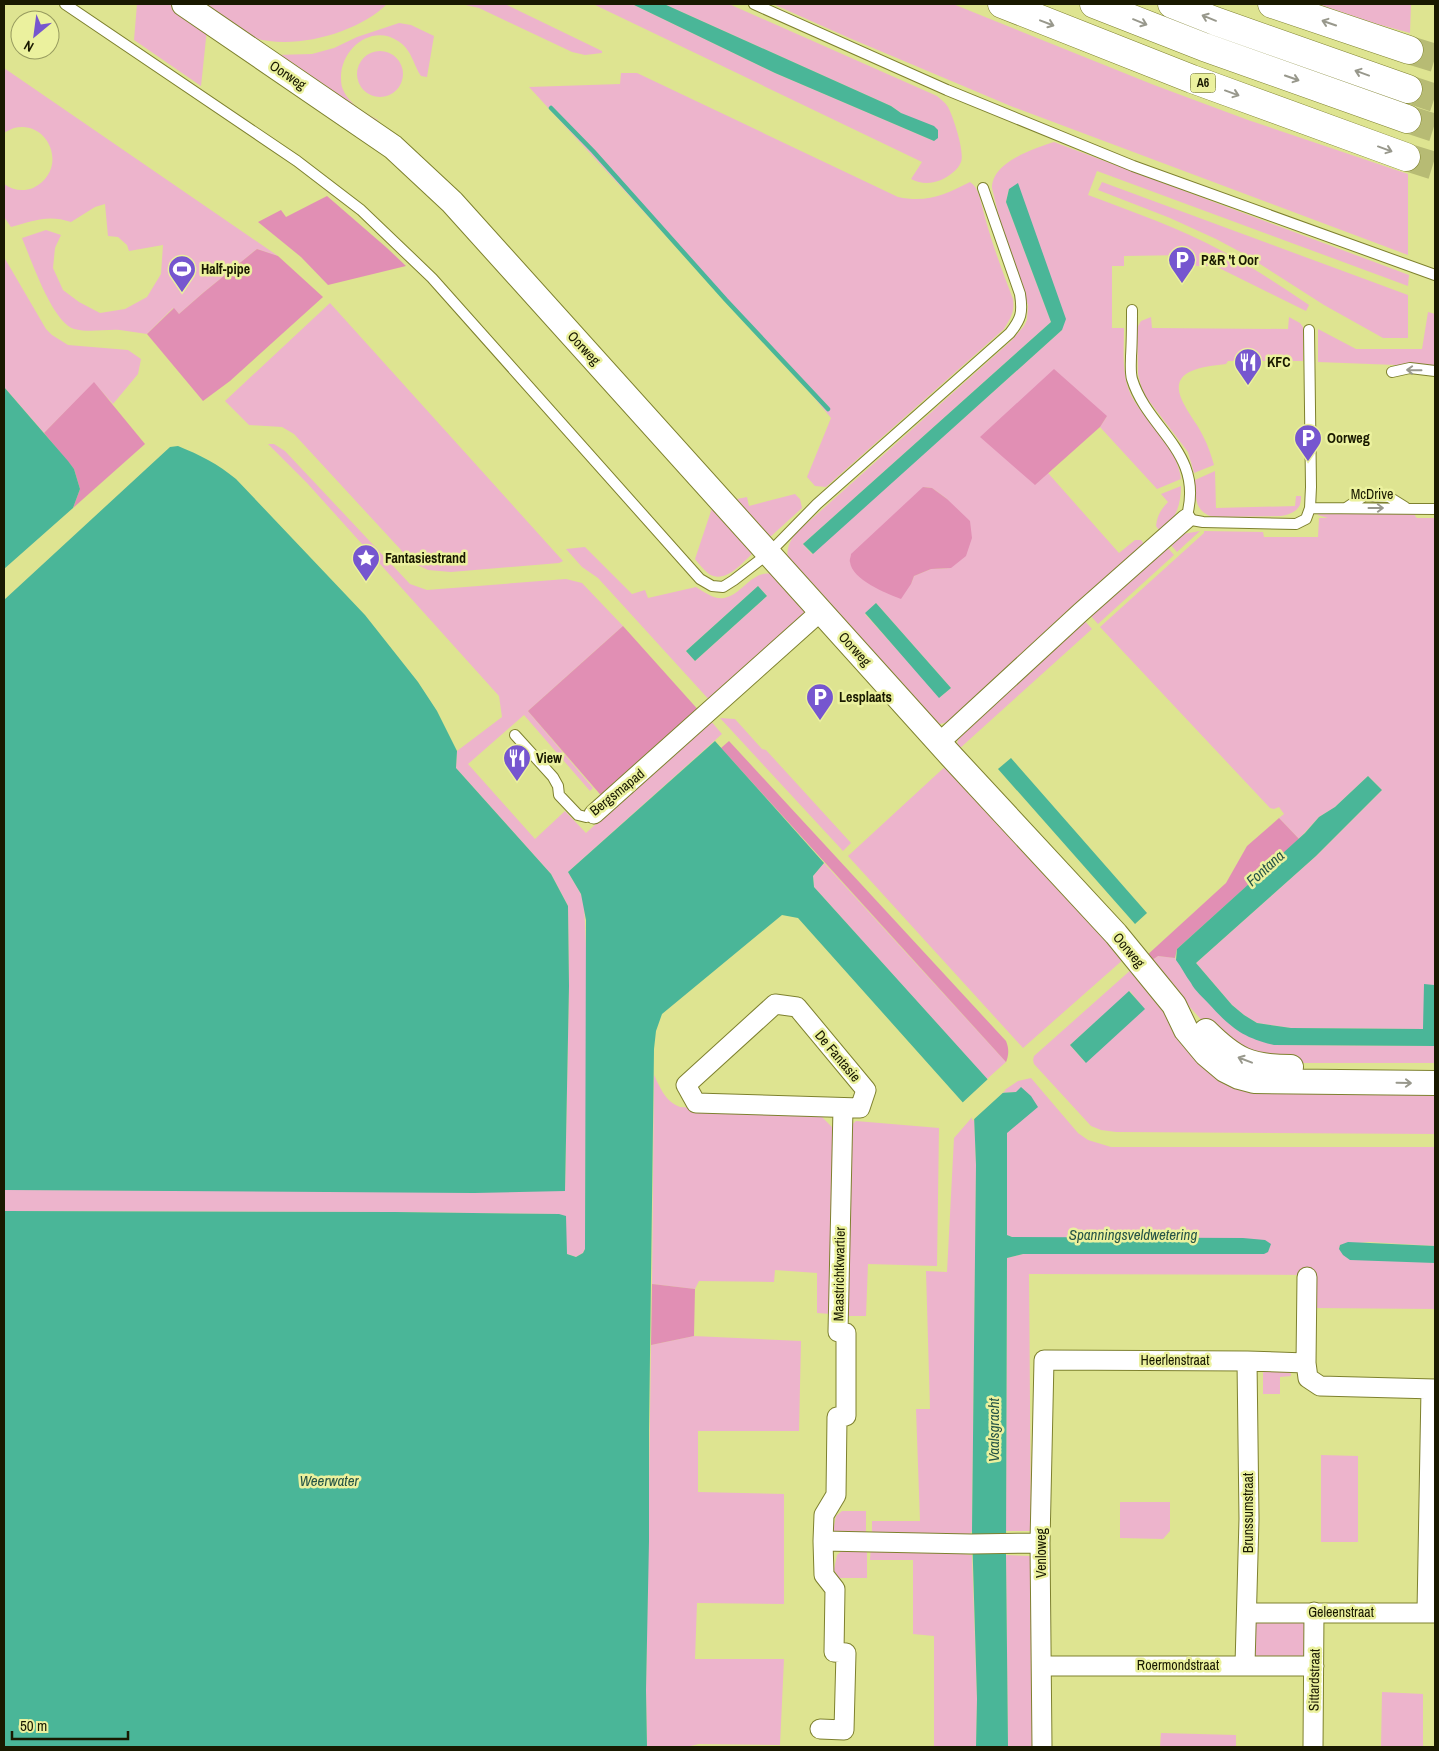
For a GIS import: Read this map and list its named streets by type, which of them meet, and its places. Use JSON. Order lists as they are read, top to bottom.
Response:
{
  "streets": {
    "highway": ["A6"],
    "street": [
      "Oorweg",
      "Bergsmapad",
      "De Fantasie",
      "Maastrichtkwartier",
      "Heerlenstraat",
      "Brunssumstraat",
      "Venloweg",
      "Geleenstraat",
      "Roermondstraat",
      "Sittardstraat"
    ],
    "lane": ["McDrive"]
  },
  "crossings": [
    ["Oorweg", "Bergsmapad"],
    ["De Fantasie", "Maastrichtkwartier"],
    ["Heerlenstraat", "Brunssumstraat"],
    ["Heerlenstraat", "Venloweg"],
    ["Brunssumstraat", "Geleenstraat"],
    ["Brunssumstraat", "Roermondstraat"],
    ["Venloweg", "Roermondstraat"],
    ["Geleenstraat", "Sittardstraat"],
    ["Roermondstraat", "Sittardstraat"]
  ],
  "one_way": ["McDrive"],
  "water": [
    "Fontana",
    "Spanningsveldwetering",
    "Vaalsgracht",
    "Weerwater"
  ],
  "places": {
    "parking": ["P&R 't Oor", "Oorweg", "Lesplaats"],
    "sports": ["Half-pipe"],
    "restaurant": ["KFC", "View"],
    "place": ["Fantasiestrand"]
  },
  "scale_bar": "50 m",
  "north": "bottom left"
}
